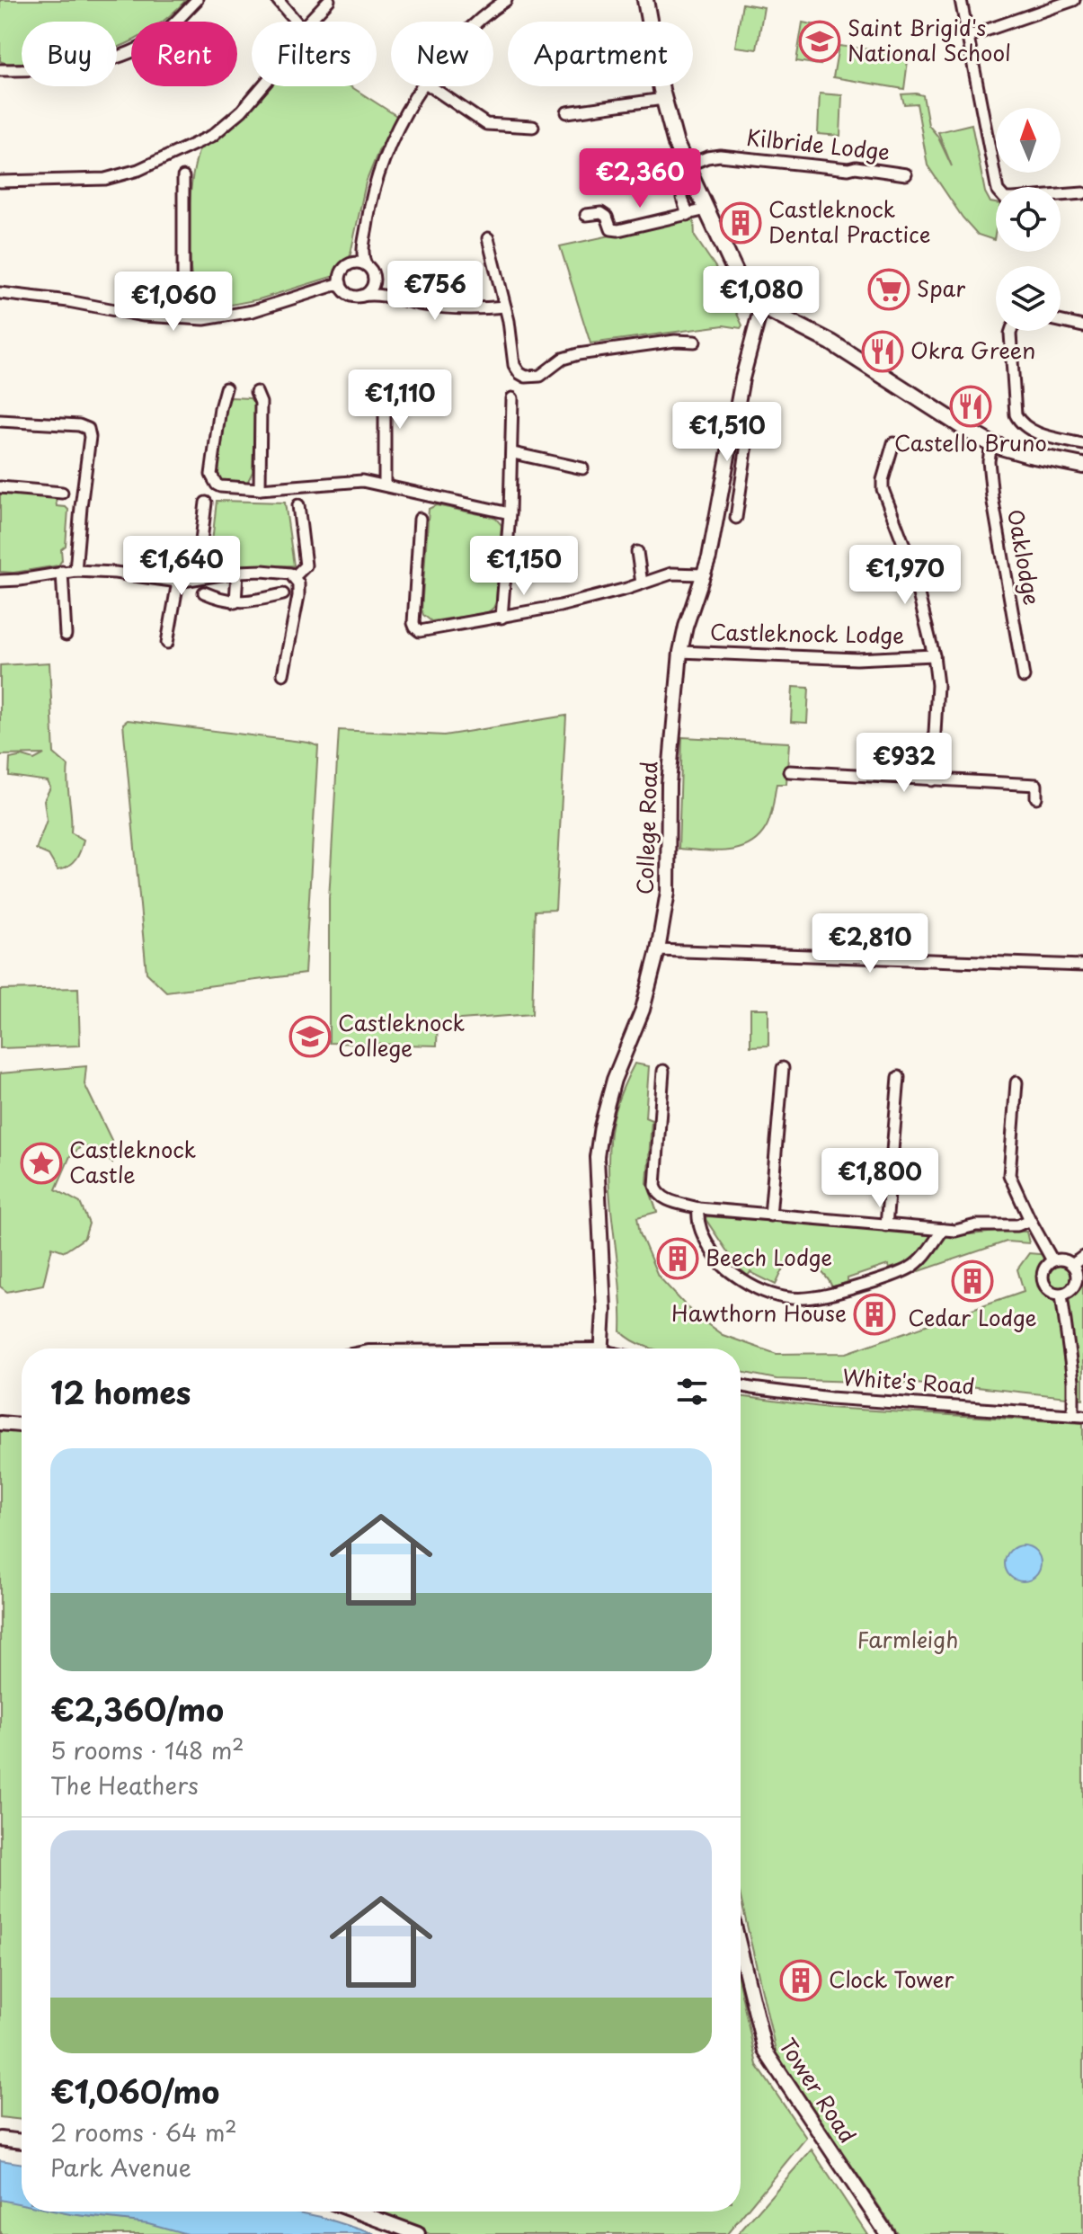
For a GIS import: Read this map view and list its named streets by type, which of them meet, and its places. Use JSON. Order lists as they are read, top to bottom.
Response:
{
  "streets": {
    "street": [
      "Kilbride Lodge",
      "Oaklodge",
      "Castleknock Lodge",
      "College Road",
      "White's Road",
      "Tower Road"
    ]
  },
  "crossings": [
    ["Castleknock Lodge", "College Road"]
  ],
  "parks": ["Farmleigh"],
  "places": {
    "school or university": ["Saint Brigid's National School", "Castleknock College"],
    "building": [
      "Castleknock Dental Practice",
      "Beech Lodge",
      "Cedar Lodge",
      "Hawthorn House",
      "Clock Tower"
    ],
    "supermarket": ["Spar"],
    "restaurant": ["Okra Green", "Castello Bruno"],
    "place": ["Castleknock Castle"]
  },
  "north": "top",
  "page": {
    "chip": [
      "Buy",
      "Rent",
      "Filters",
      "New",
      "Apartment"
    ],
    "price": [
      "€2,360",
      "€756",
      "€1,080",
      "€1,060",
      "€1,110",
      "€1,510",
      "€1,640",
      "€1,150",
      "€1,970",
      "€932",
      "€2,810",
      "€1,800"
    ],
    "heading": "12 homes",
    "list": [
      {
        "name": "€2,360/mo",
        "note": "5 rooms · 148 m² · The Heathers"
      },
      {
        "name": "€1,060/mo",
        "note": "2 rooms · 64 m² · Park Avenue"
      }
    ]
  }
}
